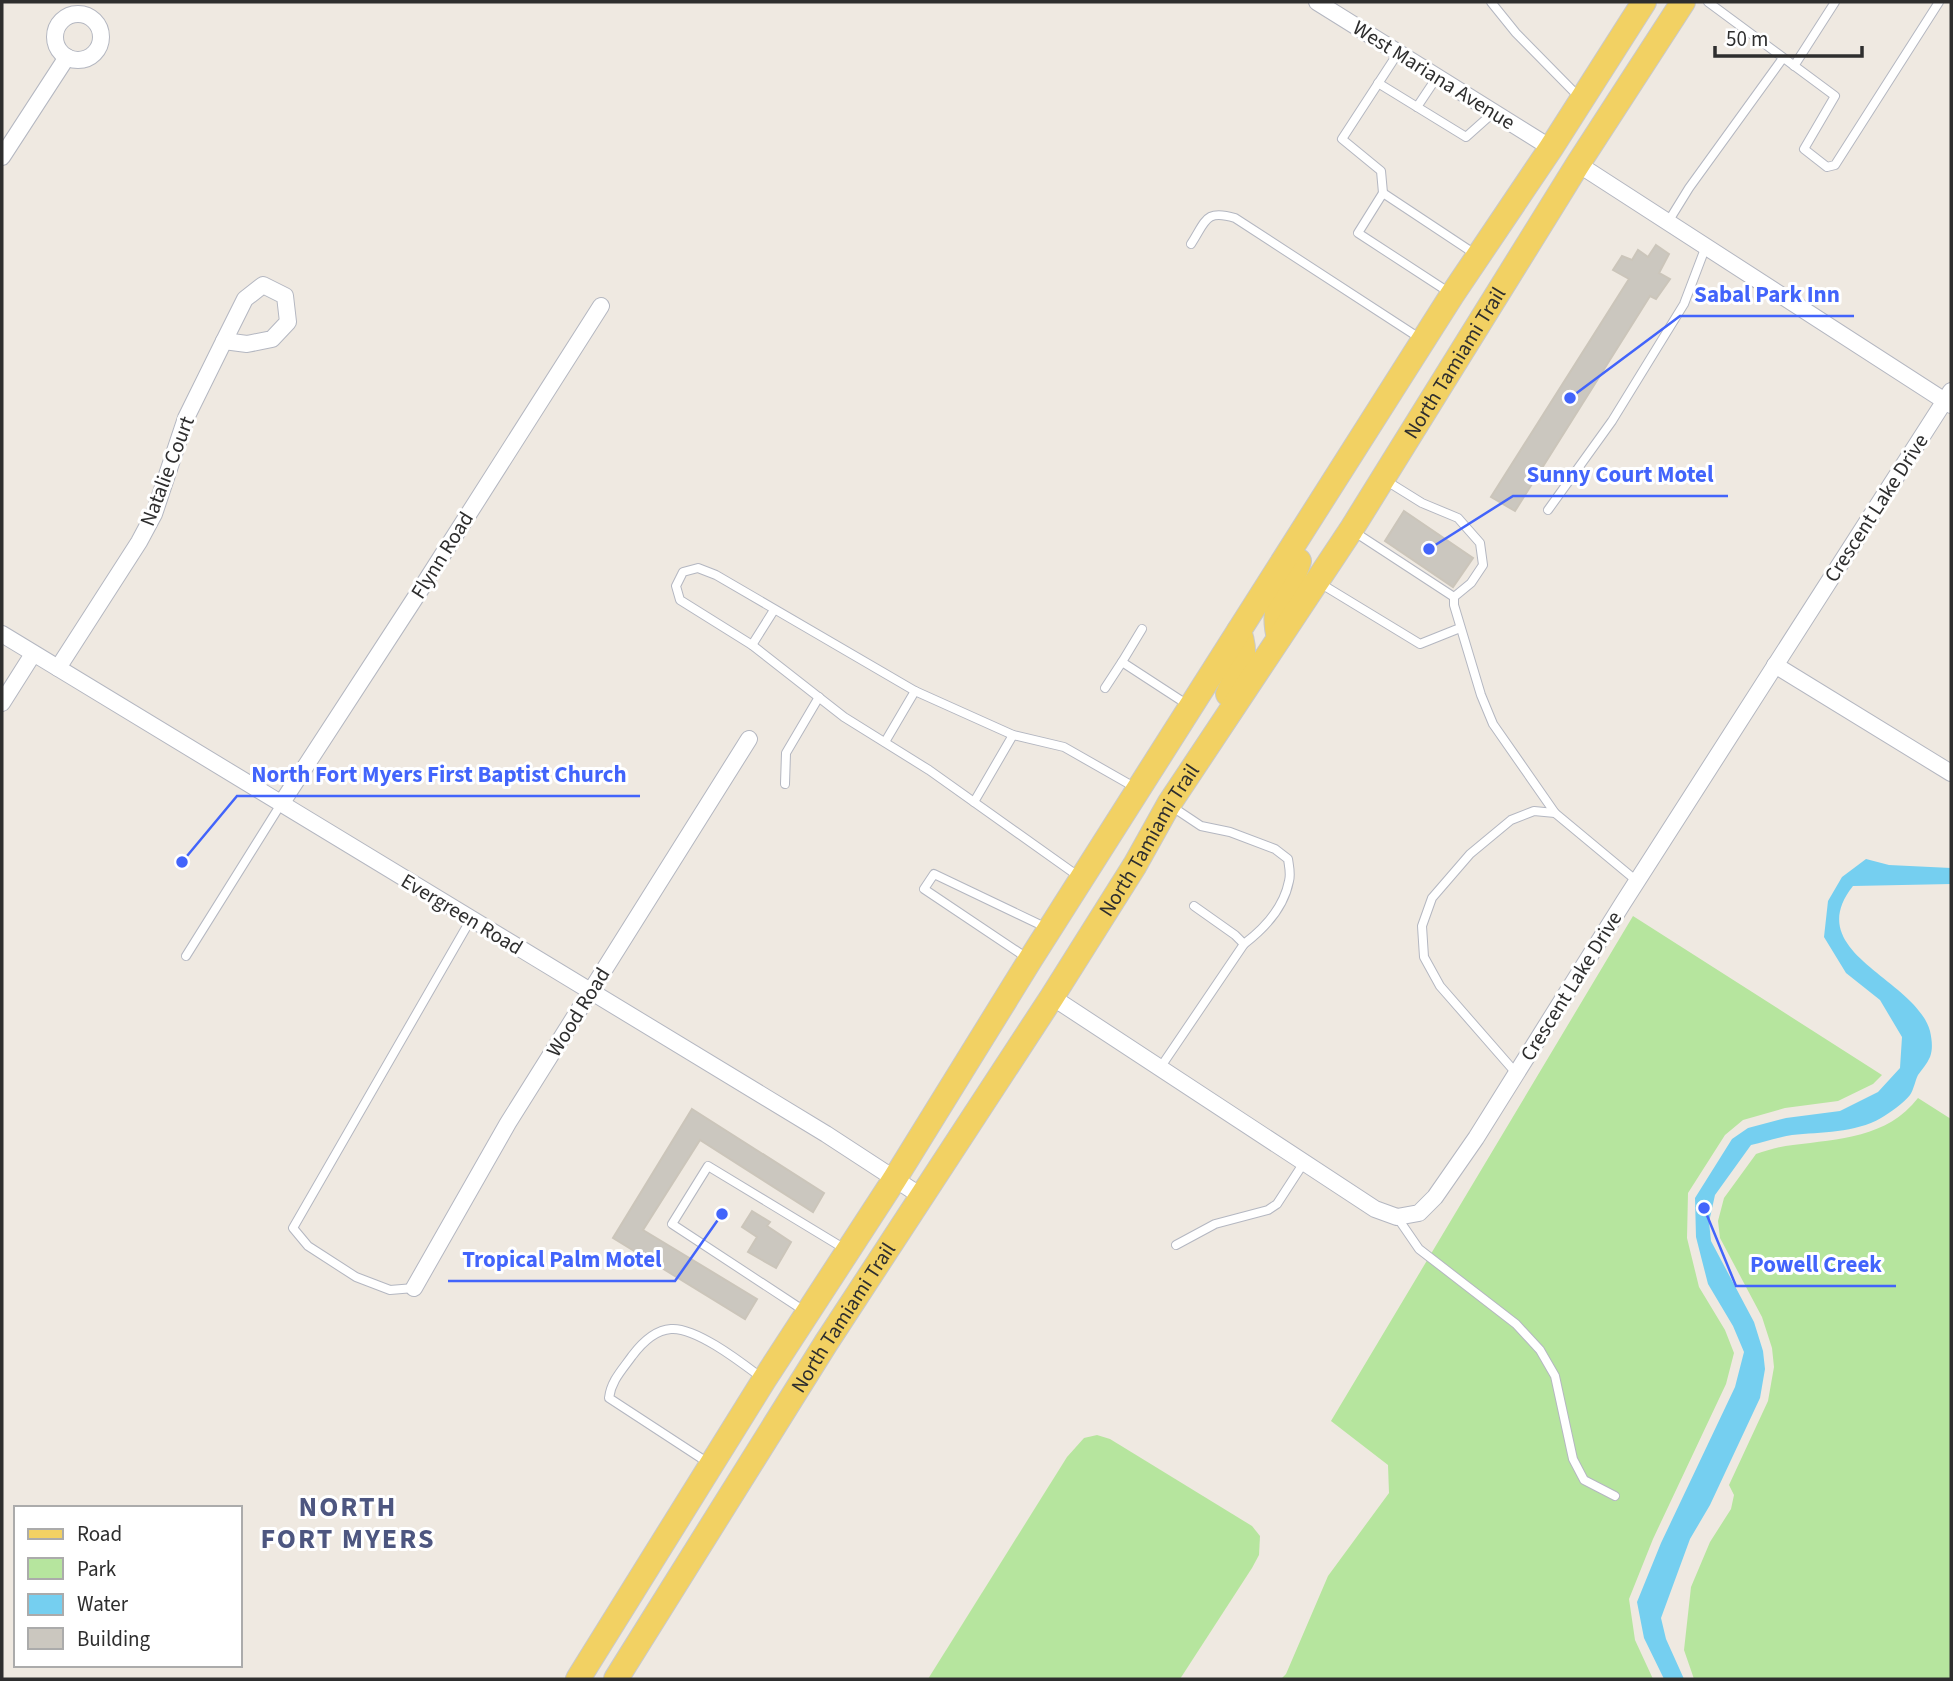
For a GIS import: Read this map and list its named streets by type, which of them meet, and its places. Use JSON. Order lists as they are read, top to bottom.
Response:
{
  "streets": {
    "main road": ["North Tamiami Trail"],
    "street": [
      "West Mariana Avenue",
      "Natalie Court",
      "Crescent Lake Drive",
      "Flynn Road",
      "Evergreen Road",
      "Wood Road"
    ]
  },
  "crossings": [
    ["West Mariana Avenue", "North Tamiami Trail"],
    ["North Tamiami Trail", "Evergreen Road"],
    ["Natalie Court", "Evergreen Road"],
    ["Flynn Road", "Evergreen Road"],
    ["Evergreen Road", "Wood Road"]
  ],
  "districts": ["NORTH FORT MYERS"],
  "places": [
    "Sabal Park Inn",
    "Sunny Court Motel",
    "North Fort Myers First Baptist Church",
    "Powell Creek",
    "Tropical Palm Motel"
  ],
  "legend": [
    "Road",
    "Park",
    "Water",
    "Building"
  ],
  "scale_bar": "50 m"
}
